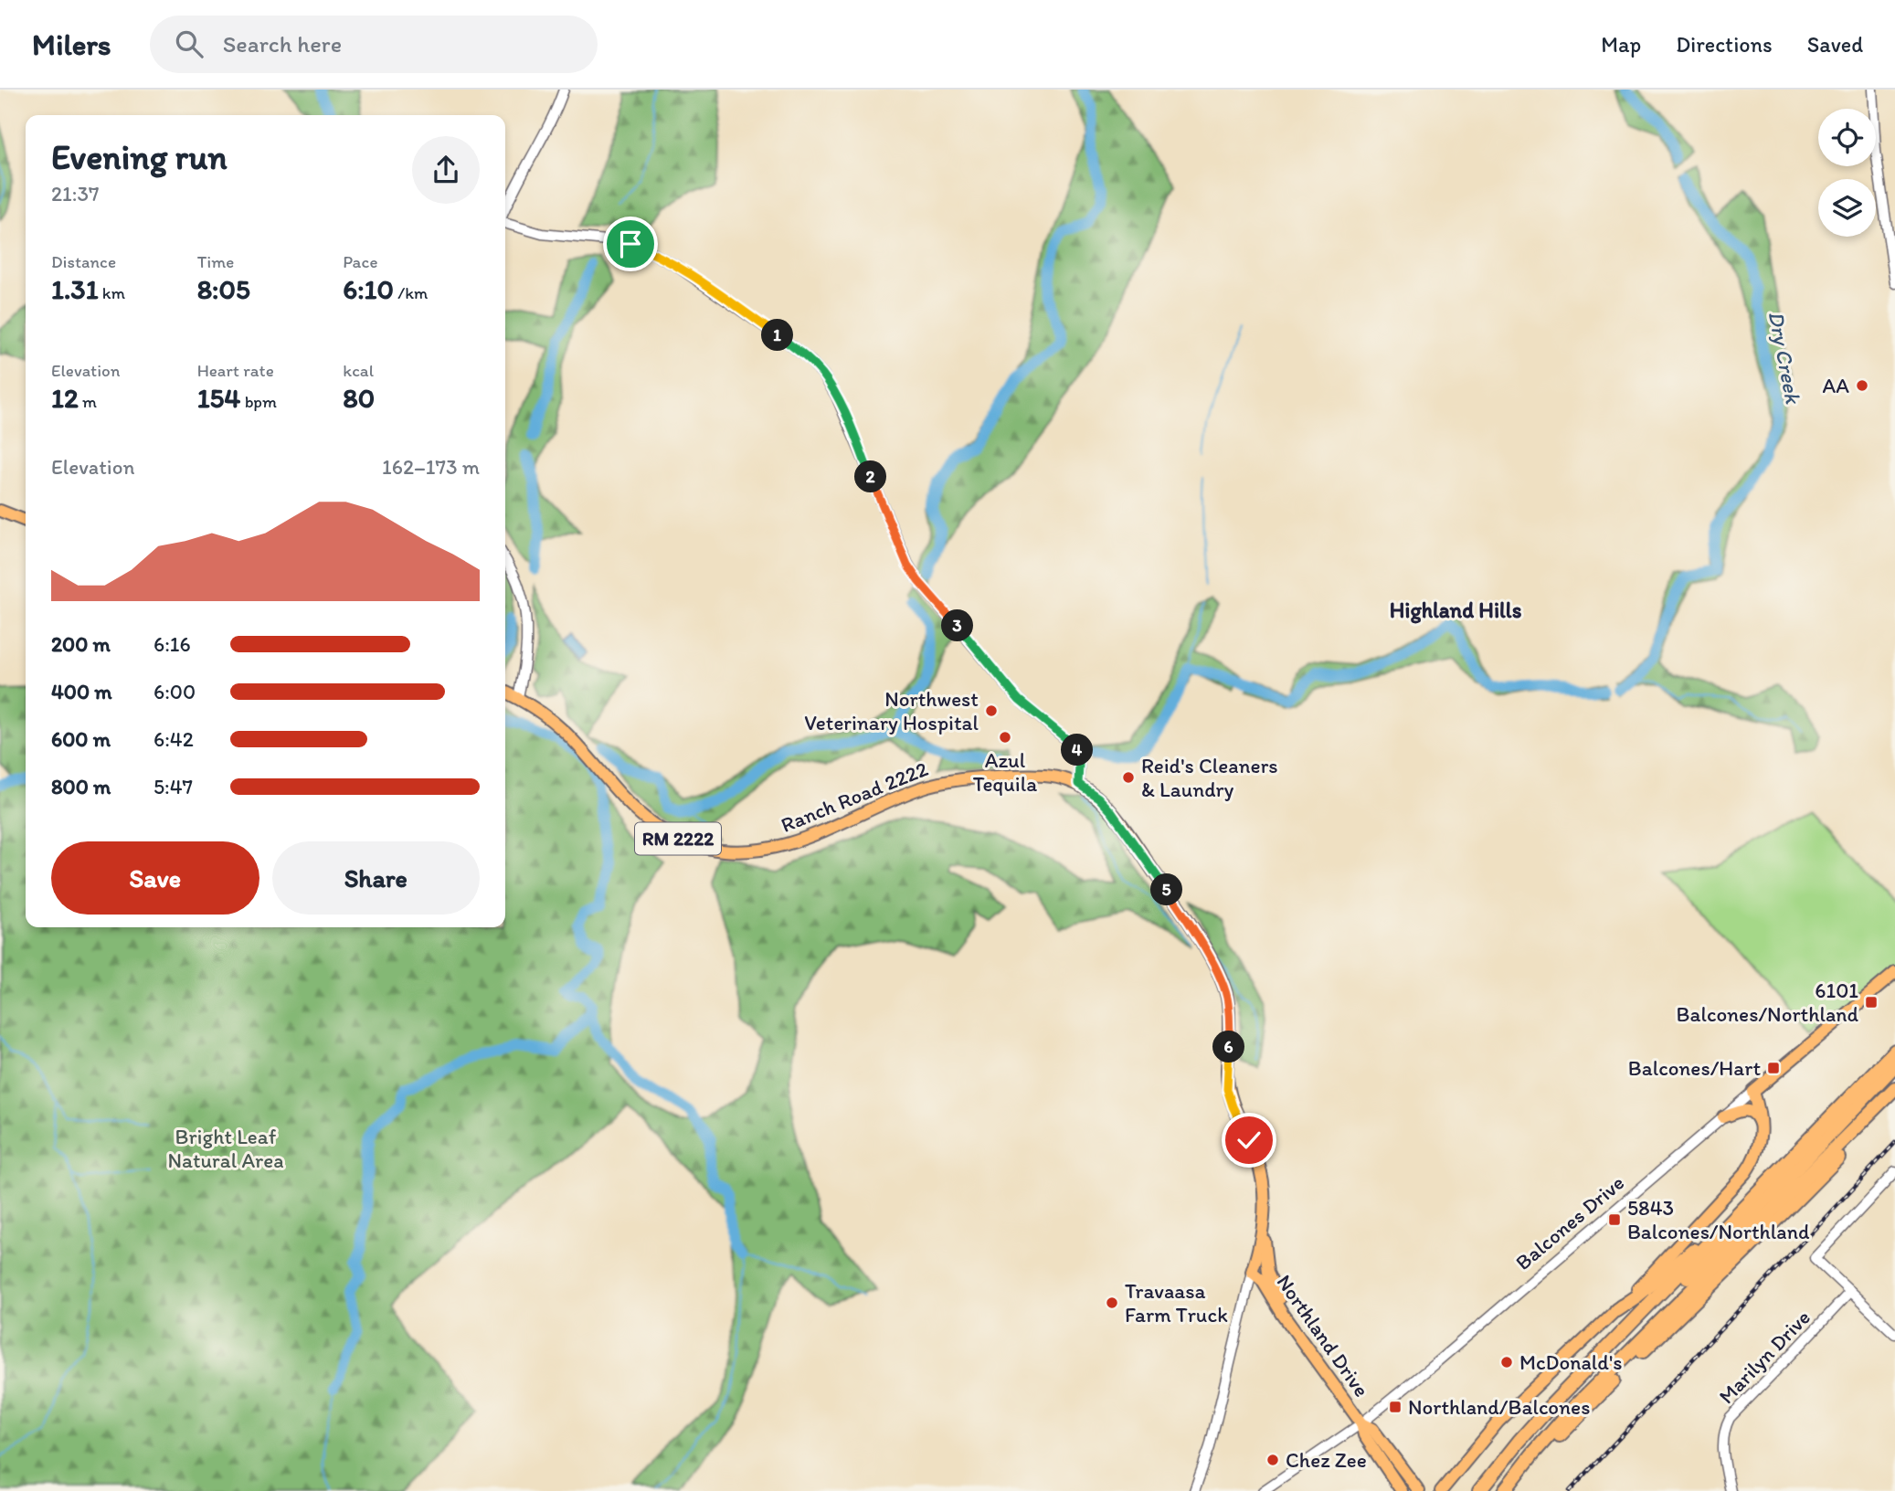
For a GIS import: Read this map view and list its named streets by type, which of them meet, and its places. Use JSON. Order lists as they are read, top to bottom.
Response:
{
  "streets": {
    "main road": [
      "Ranch Road 2222",
      "RM 2222",
      "Balcones Drive",
      "Northland Drive"
    ],
    "street": ["Marilyn Drive"]
  },
  "crossings": [
    ["Ranch Road 2222", "RM 2222"],
    ["Ranch Road 2222", "Northland Drive"],
    ["RM 2222", "Northland Drive"],
    ["Balcones Drive", "Northland Drive"]
  ],
  "districts": ["Highland Hills"],
  "water": ["Dry Creek"],
  "parks": ["Bright Leaf Natural Area"],
  "places": {
    "other": [
      "AA",
      "Northwest Veterinary Hospital",
      "Azul Tequila",
      "Reid's Cleaners & Laundry",
      "Travaasa Farm Truck",
      "McDonald's",
      "Chez Zee"
    ],
    "transit": [
      "6101 Balcones/Northland",
      "Balcones/Hart",
      "5843 Balcones/Northland",
      "Northland/Balcones"
    ]
  },
  "page": {
    "header": "Milers",
    "search": "Search here",
    "nav": ["Map", "Directions", "Saved"],
    "heading": ["Evening run", "21:37"],
    "stats": [
      ["Distance", "1.31 km"],
      ["Time", "8:05"],
      ["Pace", "6:10 /km"],
      ["Elevation", "12 m"],
      ["Heart rate", "154 bpm"],
      ["kcal", "80"]
    ],
    "pins": [
      "1",
      "2",
      "3",
      "4",
      "5",
      "6"
    ],
    "chart": ["Elevation", "162–173 m"],
    "list": [
      {
        "name": "200 m",
        "note": "6:16"
      },
      {
        "name": "400 m",
        "note": "6:00"
      },
      {
        "name": "600 m",
        "note": "6:42"
      },
      {
        "name": "800 m",
        "note": "5:47"
      }
    ],
    "buttons": ["Save", "Share"]
  }
}
